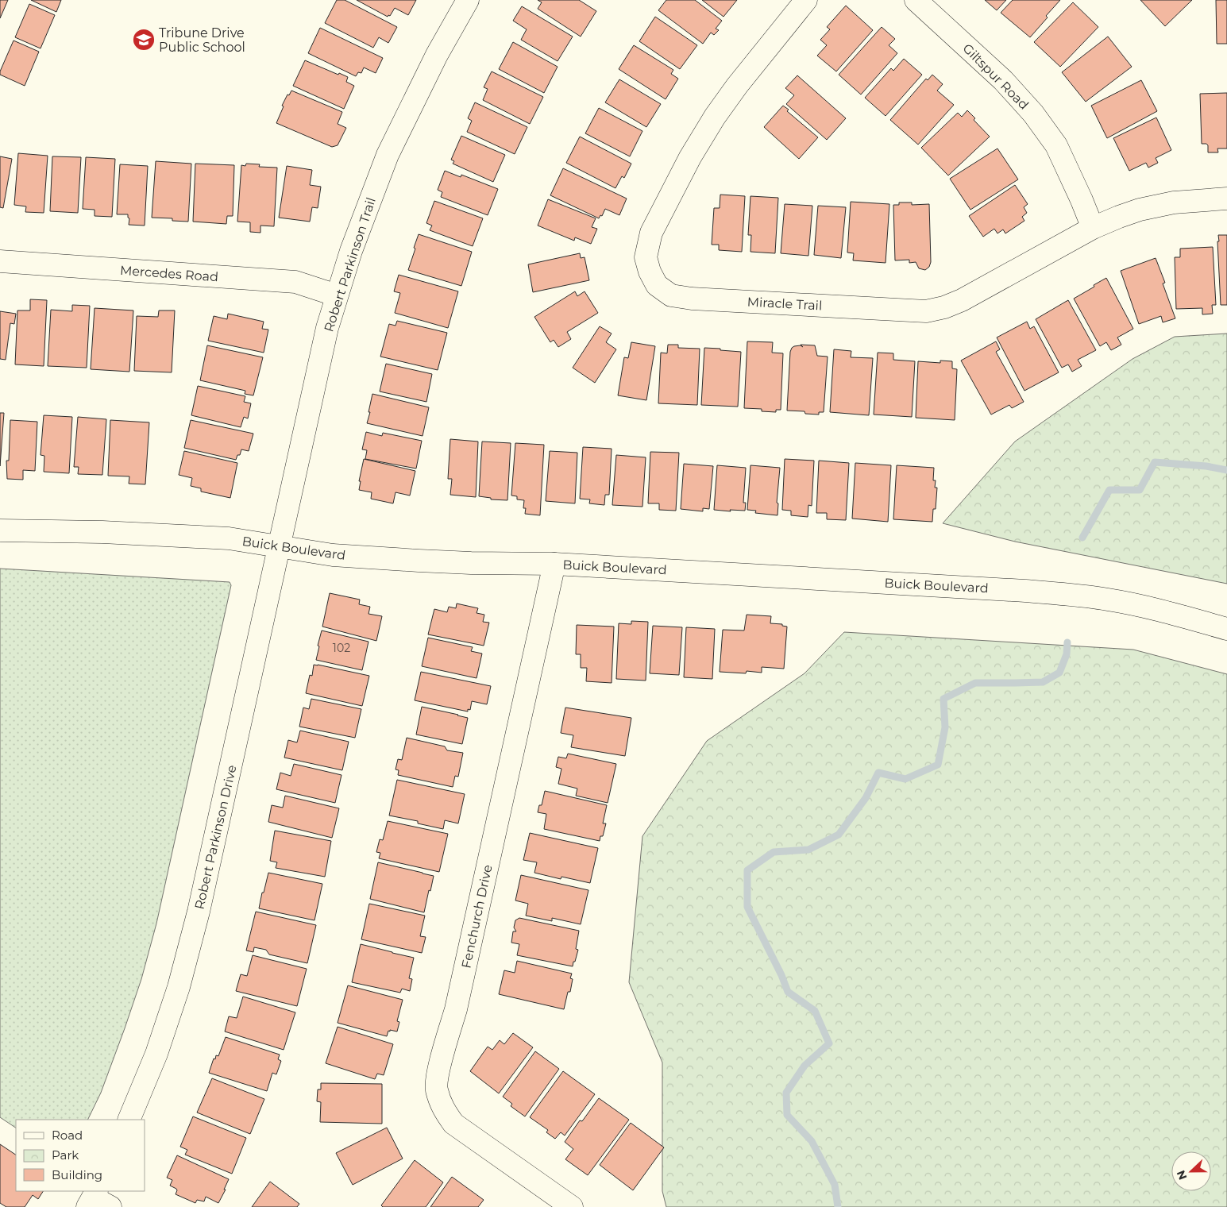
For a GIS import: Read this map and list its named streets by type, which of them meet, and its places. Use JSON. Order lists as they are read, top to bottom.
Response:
{
  "streets": {
    "street": [
      "Giltspur Road",
      "Robert Parkinson Trail",
      "Mercedes Road",
      "Miracle Trail",
      "Buick Boulevard",
      "Robert Parkinson Drive",
      "Fenchurch Drive"
    ]
  },
  "crossings": [
    ["Giltspur Road", "Miracle Trail"],
    ["Robert Parkinson Trail", "Mercedes Road"],
    ["Robert Parkinson Trail", "Buick Boulevard"],
    ["Robert Parkinson Trail", "Robert Parkinson Drive"],
    ["Buick Boulevard", "Robert Parkinson Drive"],
    ["Buick Boulevard", "Fenchurch Drive"]
  ],
  "places": {
    "school or university": ["Tribune Drive Public School"]
  },
  "house_numbers": ["102"],
  "legend": ["Road", "Park", "Building"],
  "north": "left"
}
